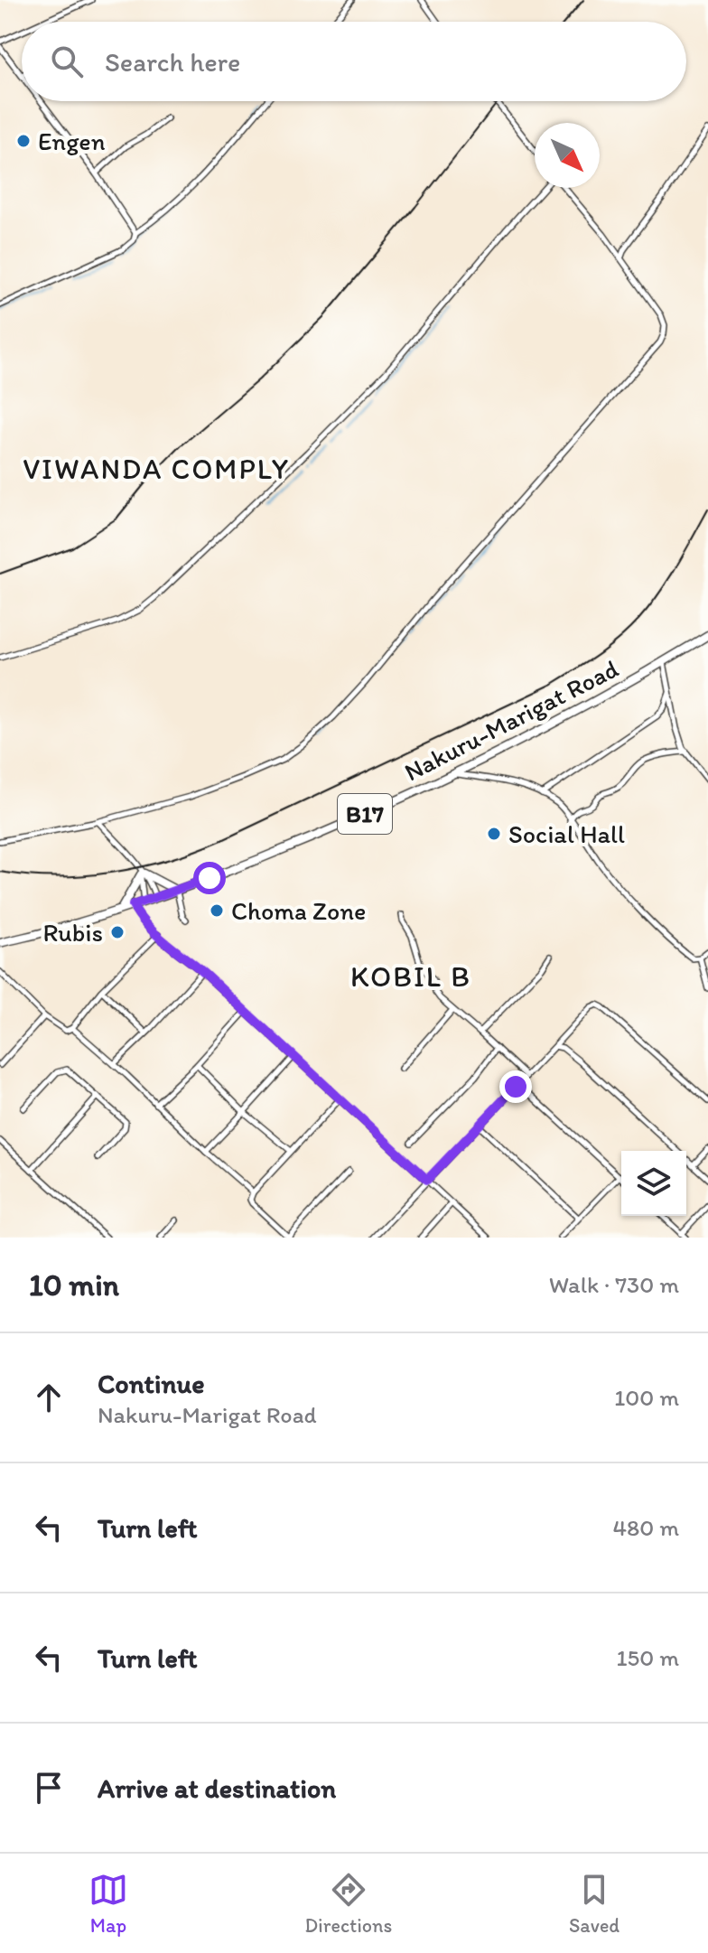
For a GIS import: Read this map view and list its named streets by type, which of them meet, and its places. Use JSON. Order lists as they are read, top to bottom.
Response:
{
  "streets": {
    "main road": ["Nakuru-Marigat Road", "B17"]
  },
  "districts": ["VIWANDA COMPLY", "KOBIL B"],
  "places": [
    "Engen",
    "Social Hall",
    "Choma Zone",
    "Rubis"
  ],
  "north": "bottom right",
  "page": {
    "search": "Search here",
    "heading": ["10 min", "Walk · 730 m"],
    "list": [
      ["Continue", "Nakuru-Marigat Road", "100 m"],
      ["Turn left", "480 m"],
      ["Turn left", "150 m"],
      "Arrive at destination"
    ],
    "nav": ["Map", "Directions", "Saved"]
  }
}
